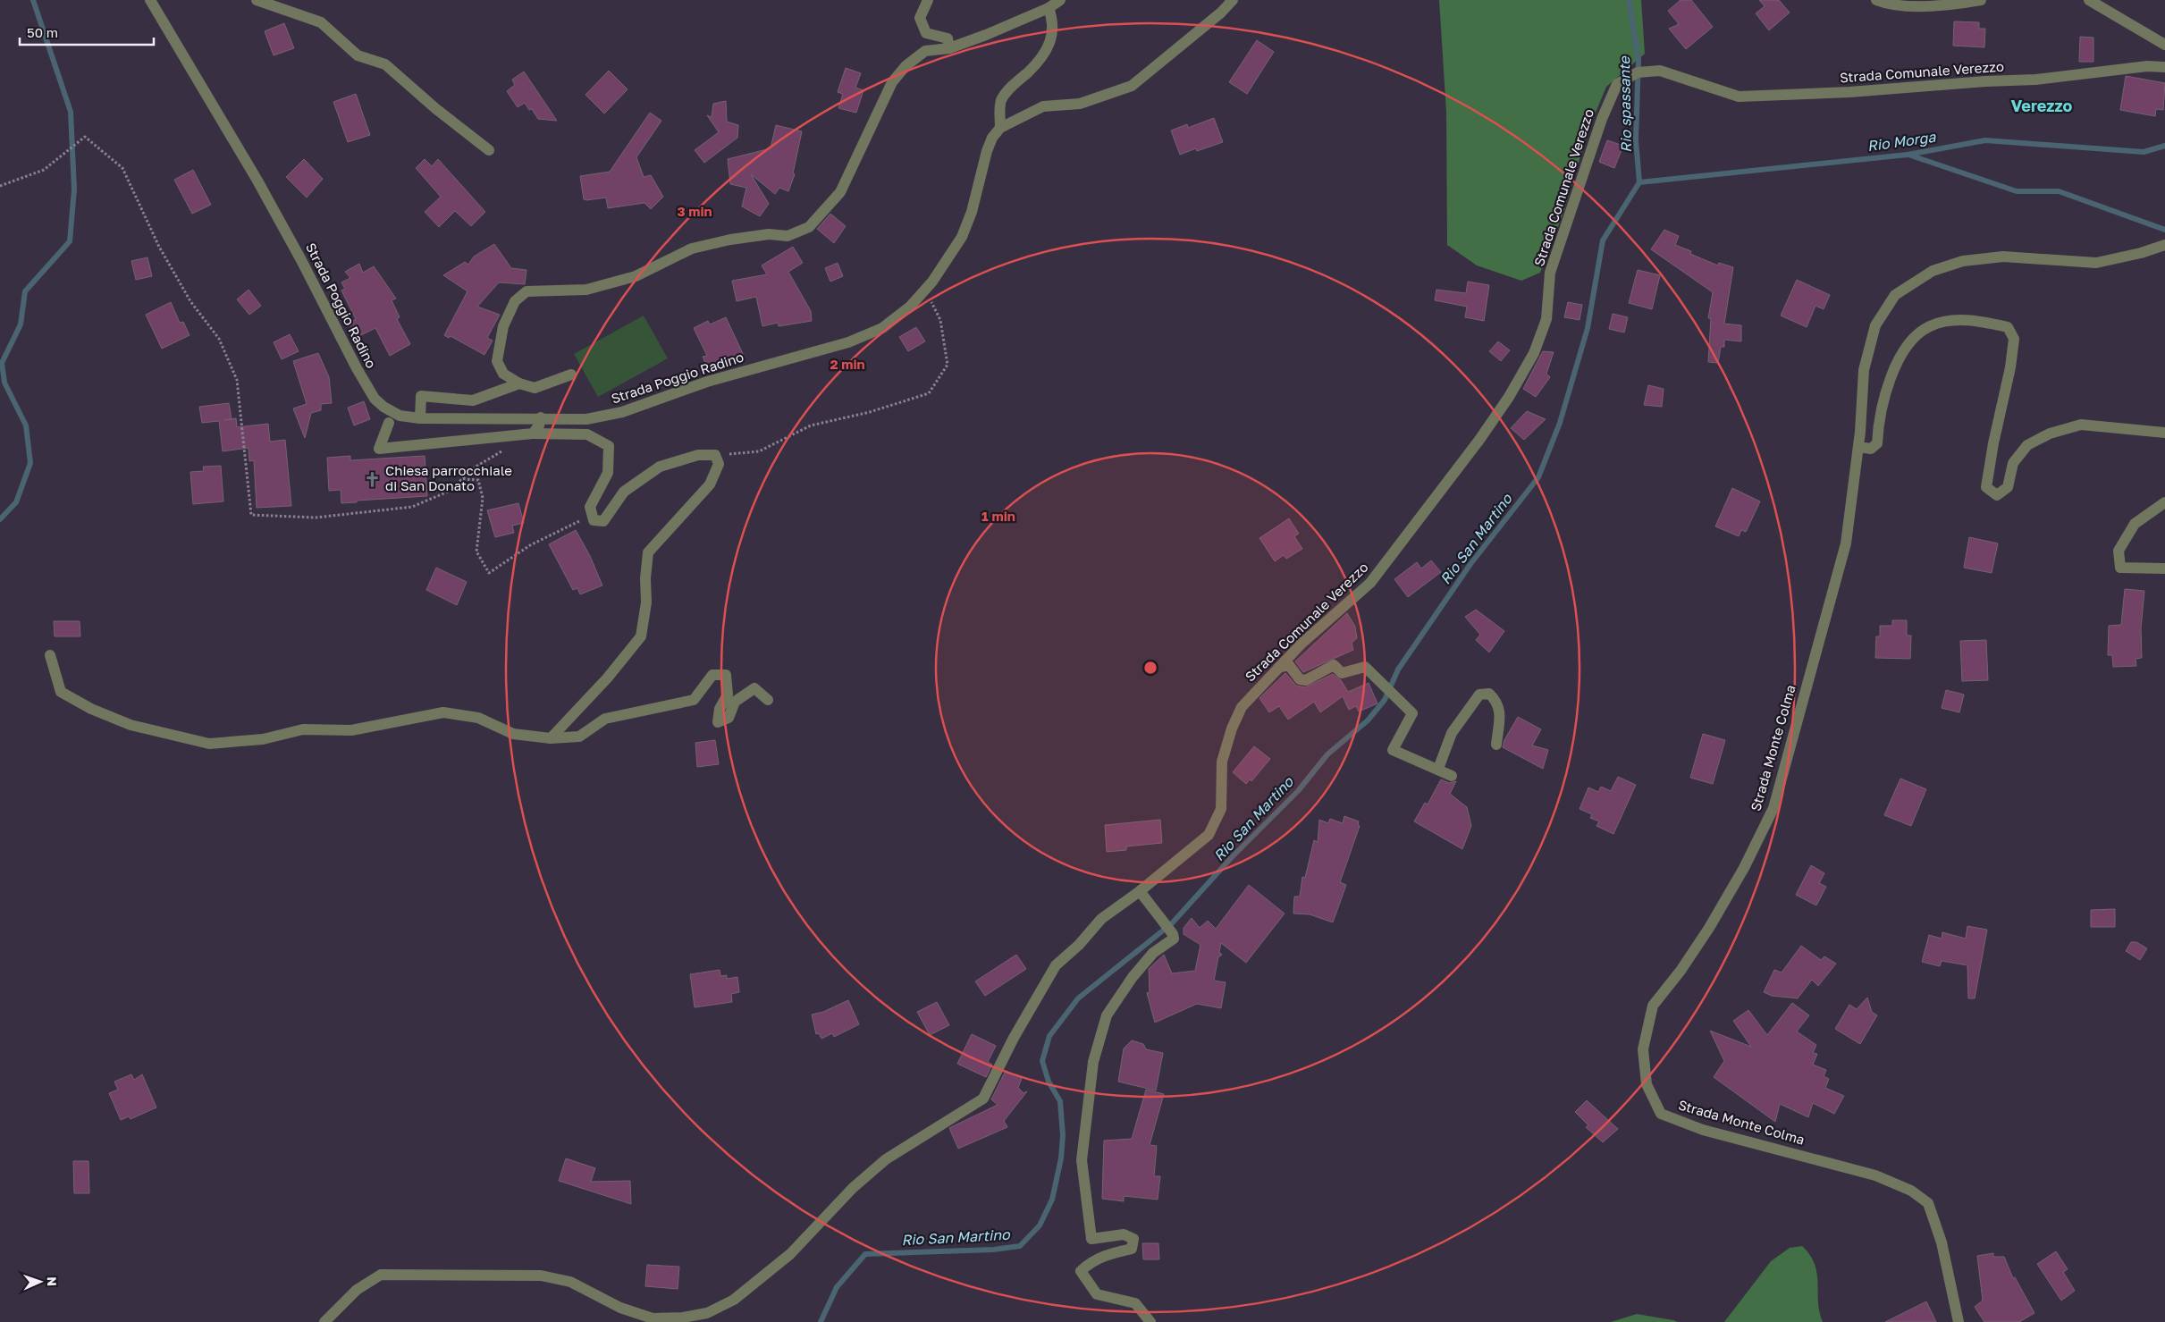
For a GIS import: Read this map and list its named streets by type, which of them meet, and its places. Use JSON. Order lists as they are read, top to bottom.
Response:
{
  "streets": {
    "street": ["Strada Comunale Verezzo", "Strada Poggio Radino", "Strada Monte Colma"]
  },
  "districts": ["Verezzo"],
  "water": ["Rio spassante", "Rio Morga", "Rio San Martino"],
  "places": {
    "church": ["Chiesa parrocchiale di San Donato"]
  },
  "scale_bar": "50 m",
  "north": "right",
  "rings": ["3 min", "2 min", "1 min"]
}
